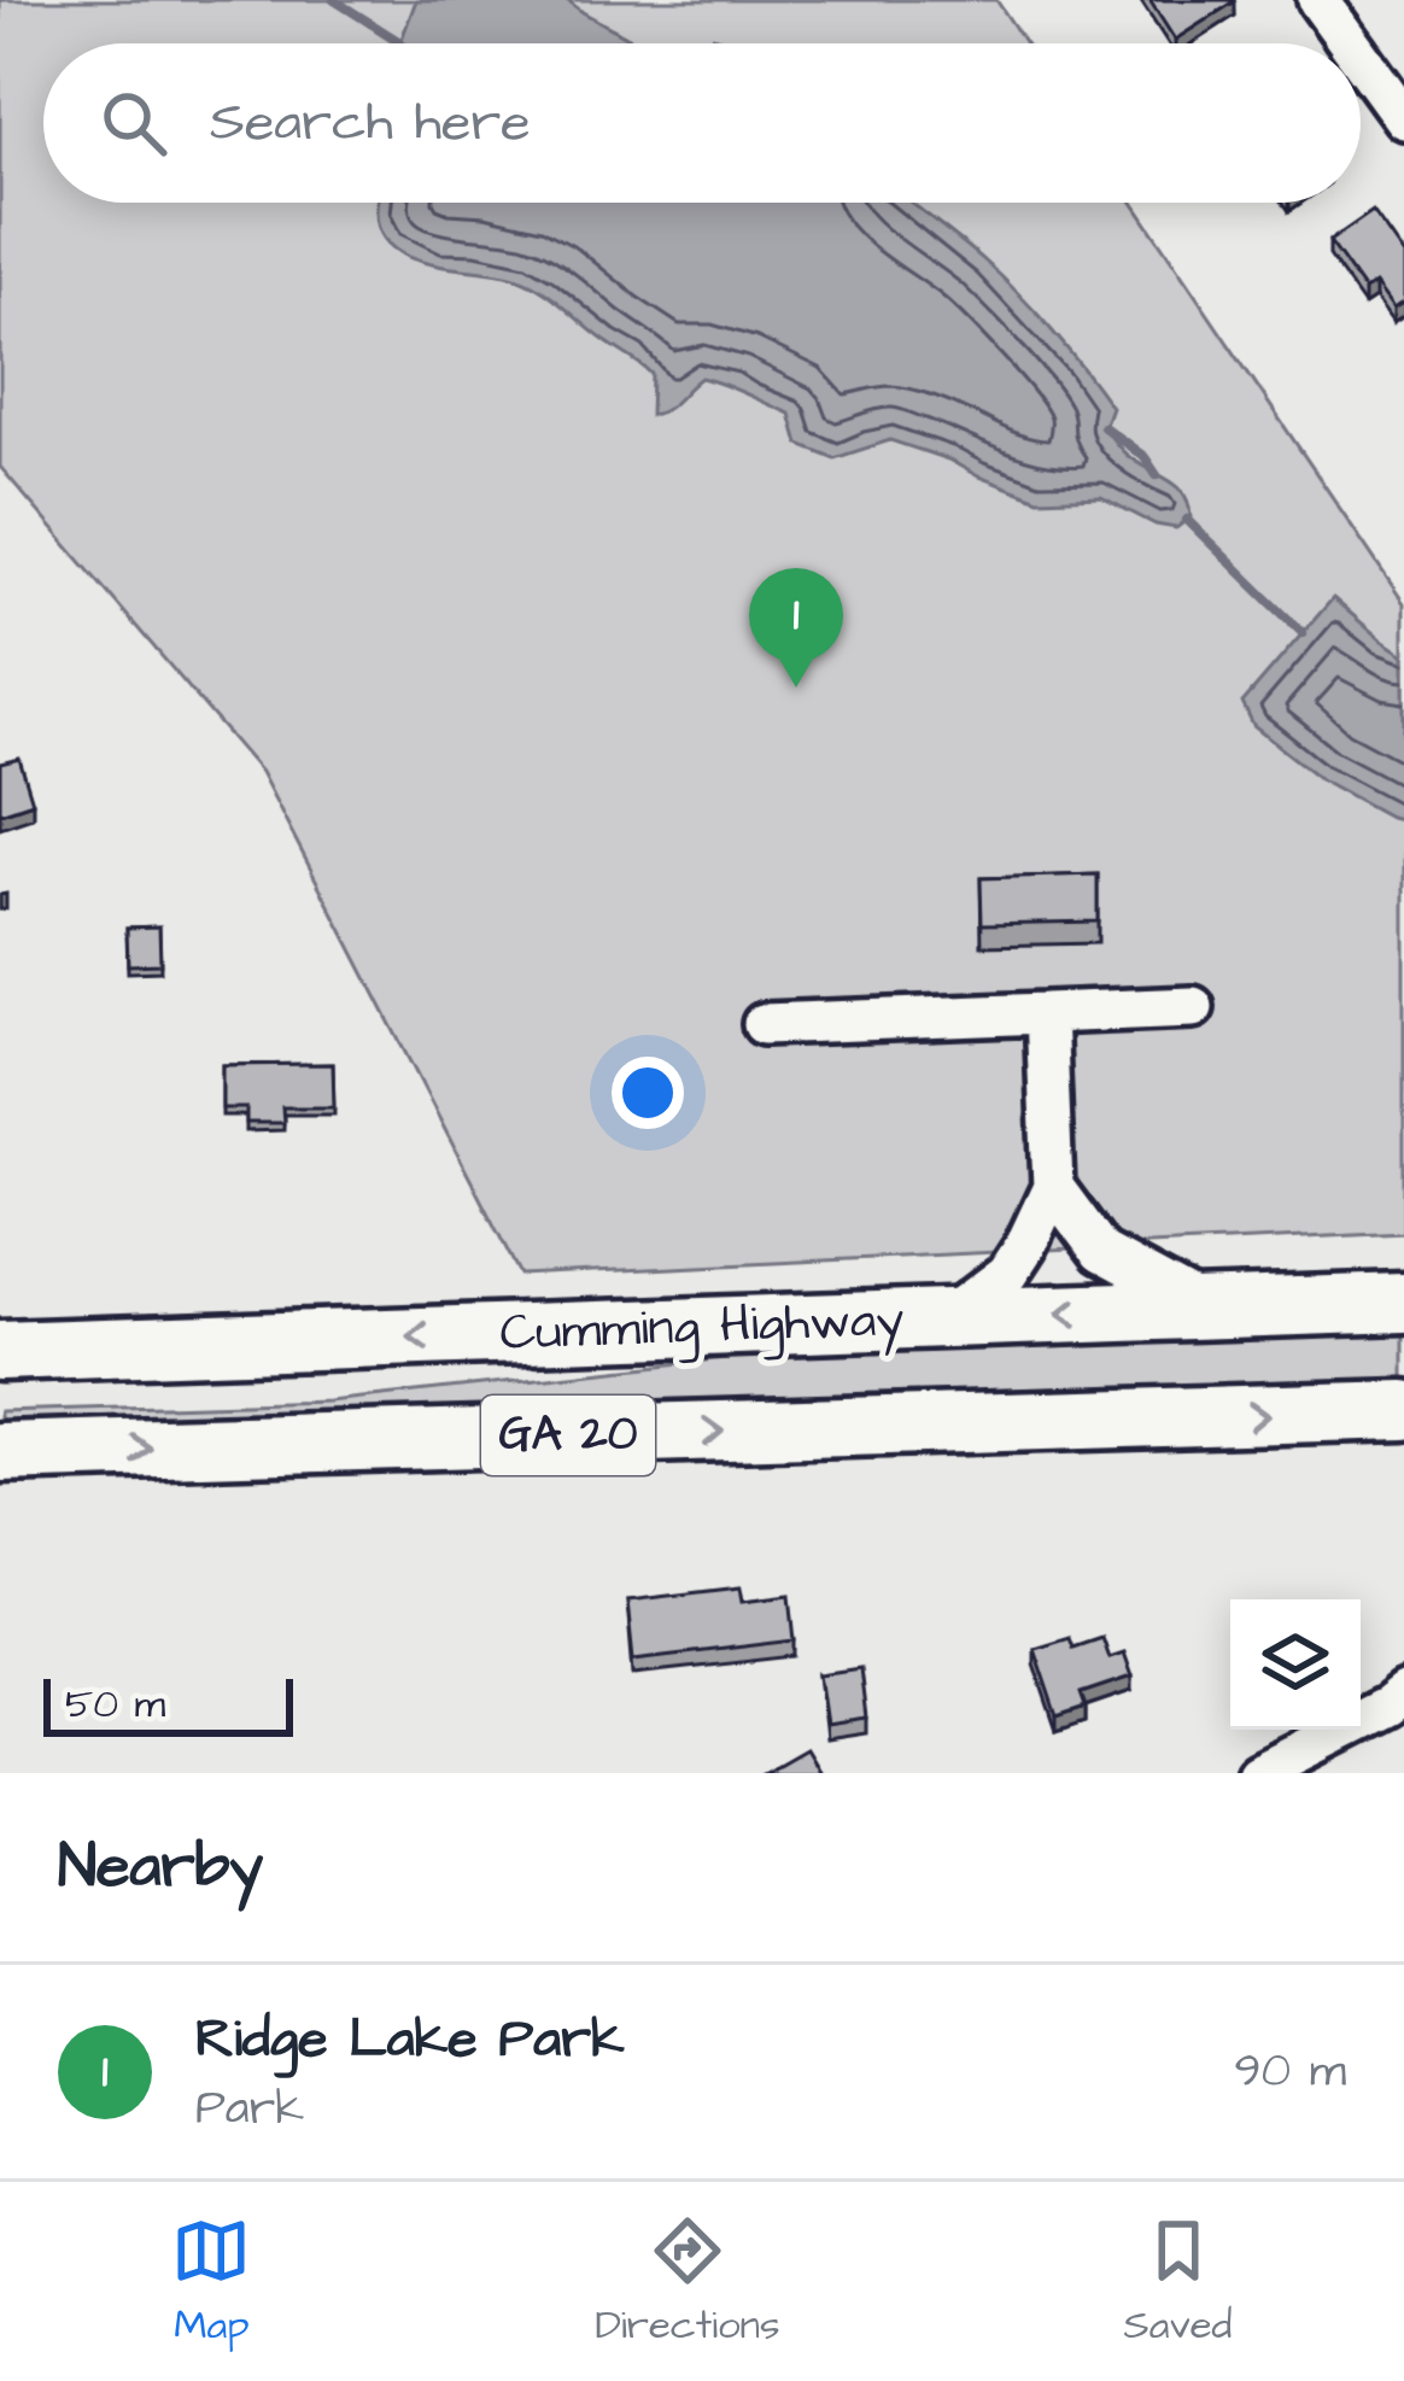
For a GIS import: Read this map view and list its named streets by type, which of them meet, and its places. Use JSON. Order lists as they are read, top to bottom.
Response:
{
  "streets": {
    "highway": ["Cumming Highway", "GA 20"]
  },
  "scale_bar": "50 m",
  "page": {
    "search": "Search here",
    "pins": "1",
    "scale": "50 m",
    "heading": "Nearby",
    "list": [
      {
        "mark": "1",
        "name": "Ridge Lake Park",
        "note": "Park",
        "value": "90 m"
      }
    ],
    "nav": ["Map", "Directions", "Saved"]
  }
}
